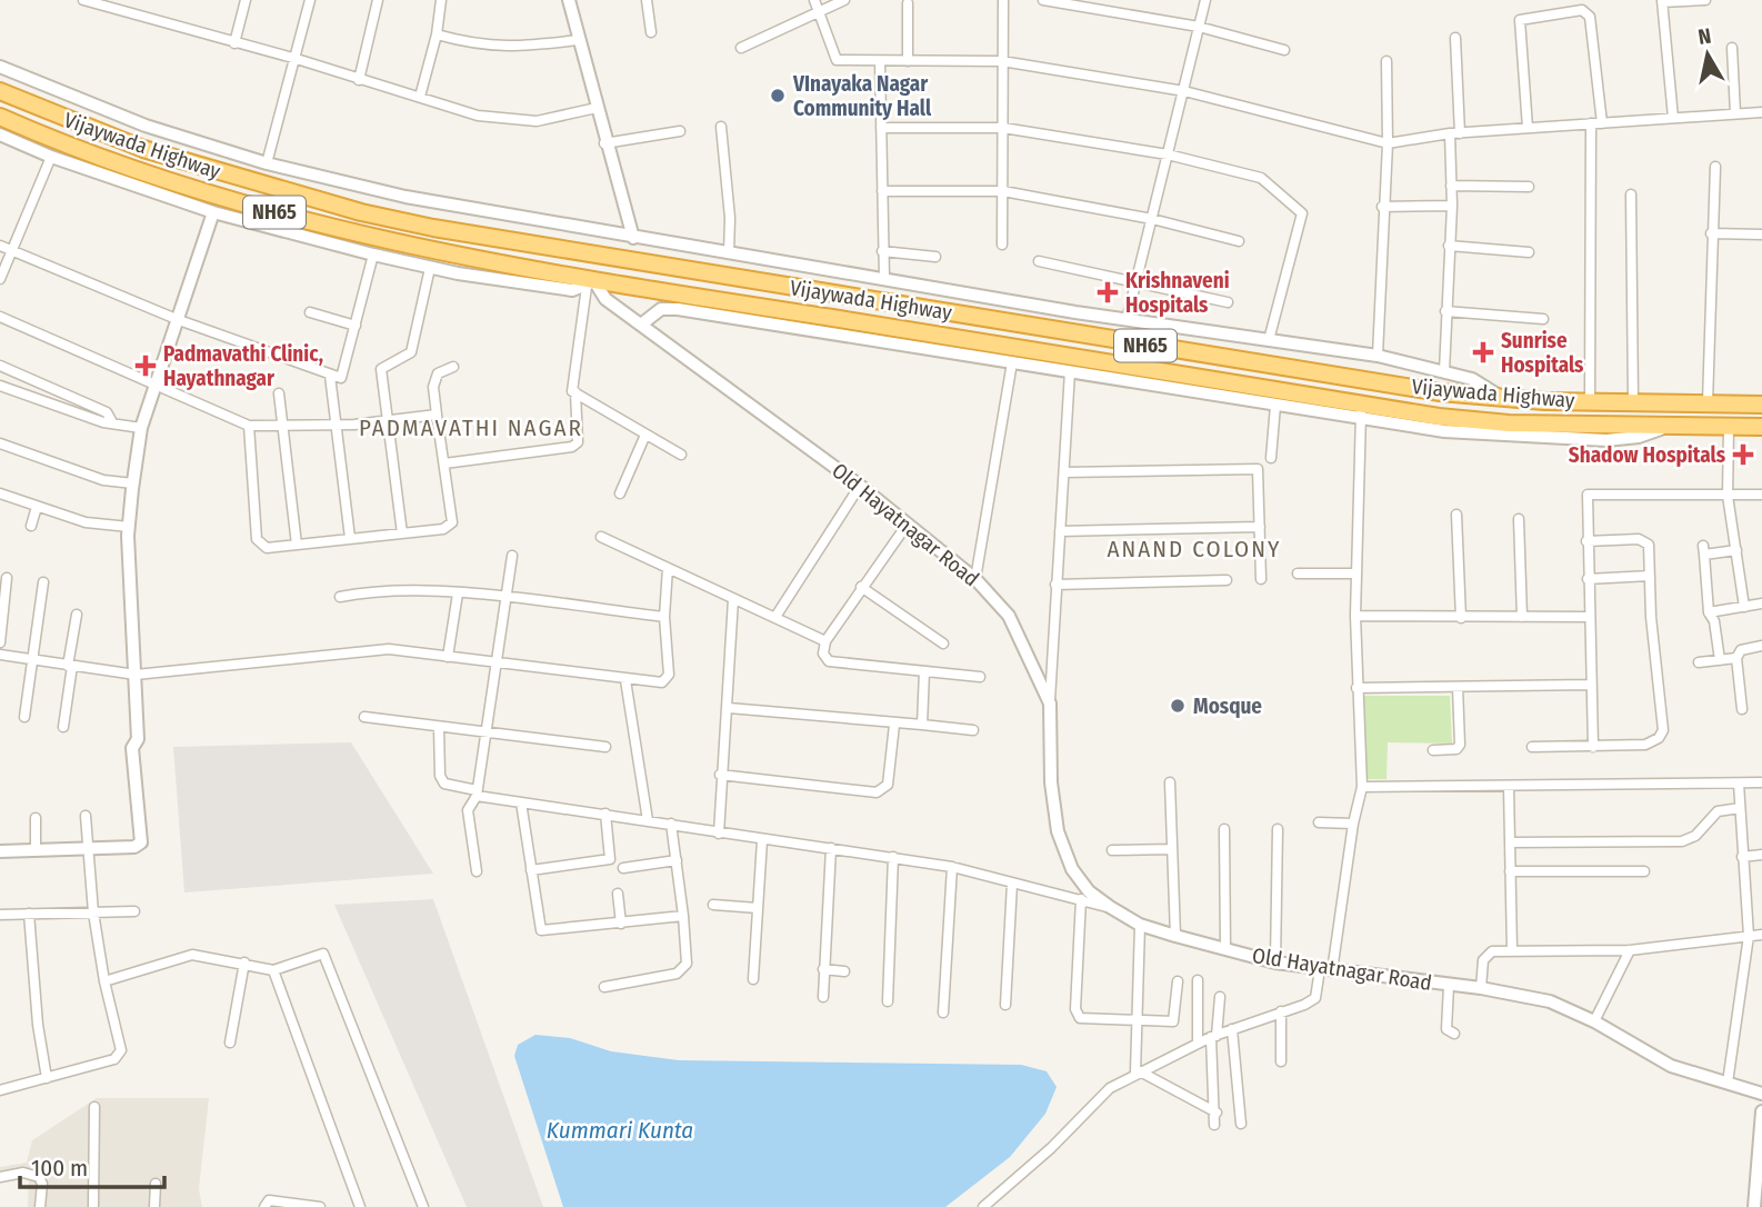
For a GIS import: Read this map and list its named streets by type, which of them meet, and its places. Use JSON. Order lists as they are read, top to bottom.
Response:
{
  "streets": {
    "highway": ["Vijaywada Highway", "NH65"],
    "street": ["Old Hayatnagar Road"]
  },
  "crossings": [
    ["Vijaywada Highway", "Old Hayatnagar Road"]
  ],
  "districts": ["PADMAVATHI NAGAR", "ANAND COLONY"],
  "water": ["Kummari Kunta"],
  "places": {
    "other": ["VInayaka Nagar Community Hall", "Mosque"],
    "health": [
      "Krishnaveni Hospitals",
      "Sunrise Hospitals",
      "Padmavathi Clinic, Hayathnagar",
      "Shadow Hospitals"
    ]
  },
  "scale_bar": "100 m",
  "north": "top"
}
